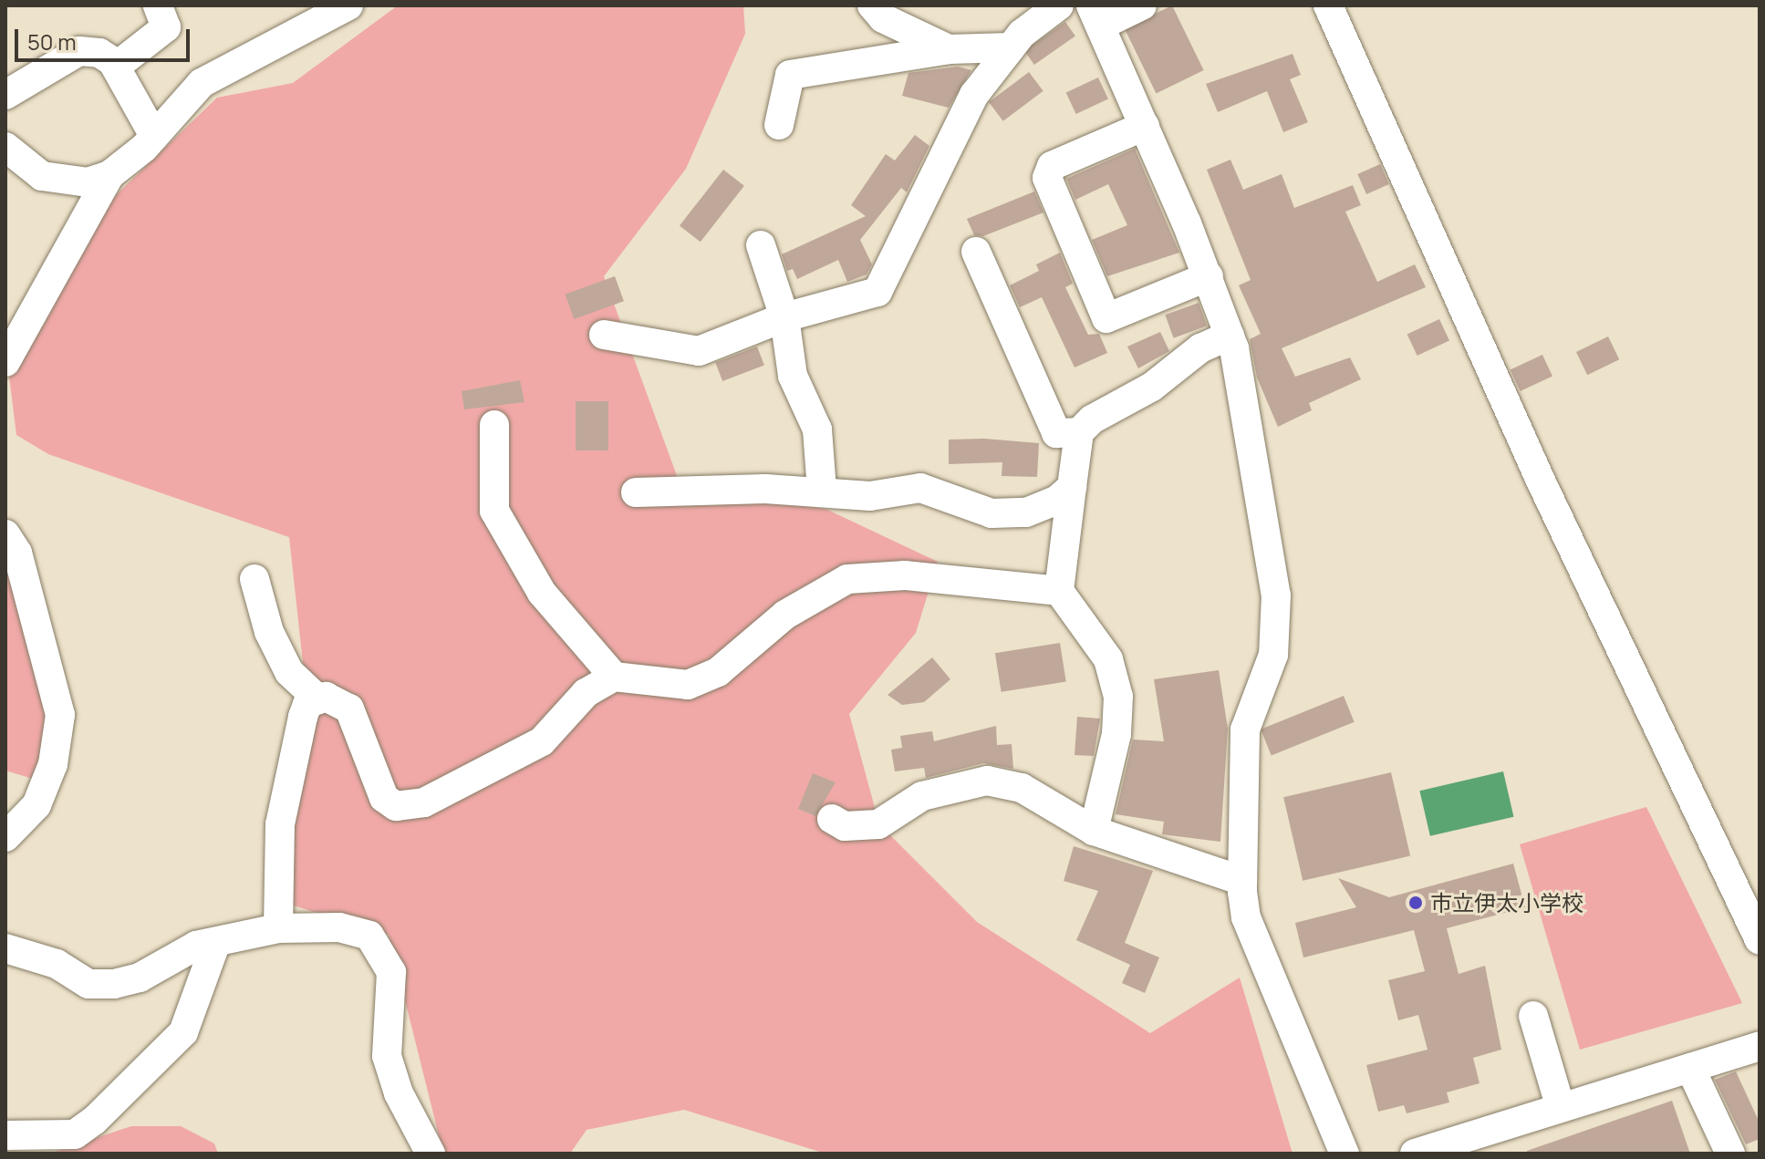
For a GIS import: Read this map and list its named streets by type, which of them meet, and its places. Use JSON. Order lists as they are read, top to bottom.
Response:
{
  "places": ["市立伊太小学校"],
  "scale_bar": "50 m"
}
